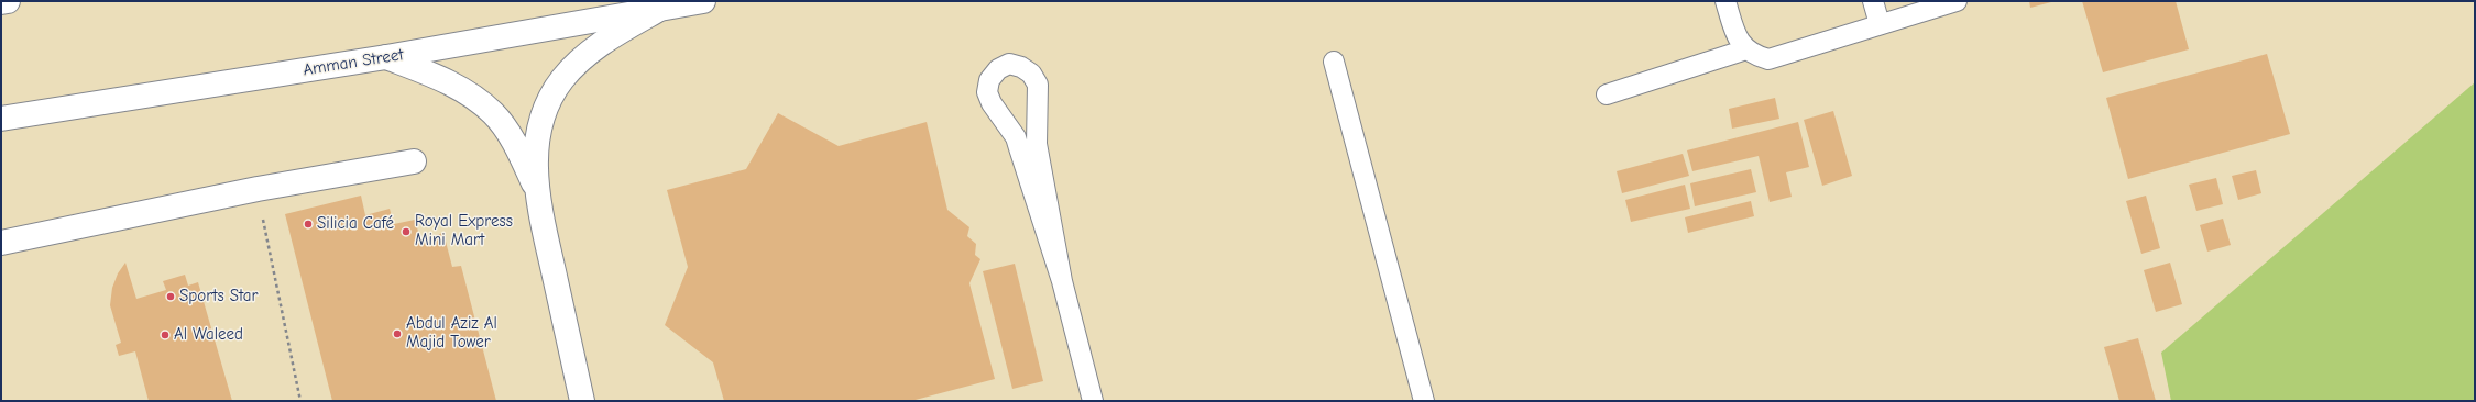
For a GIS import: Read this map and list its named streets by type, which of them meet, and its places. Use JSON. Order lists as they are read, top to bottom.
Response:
{
  "streets": {
    "street": ["Amman Street"]
  },
  "places": [
    "Silicia Café",
    "Royal Express Mini Mart",
    "Sports Star",
    "Abdul Aziz Al Majid Tower",
    "Al Waleed"
  ]
}
